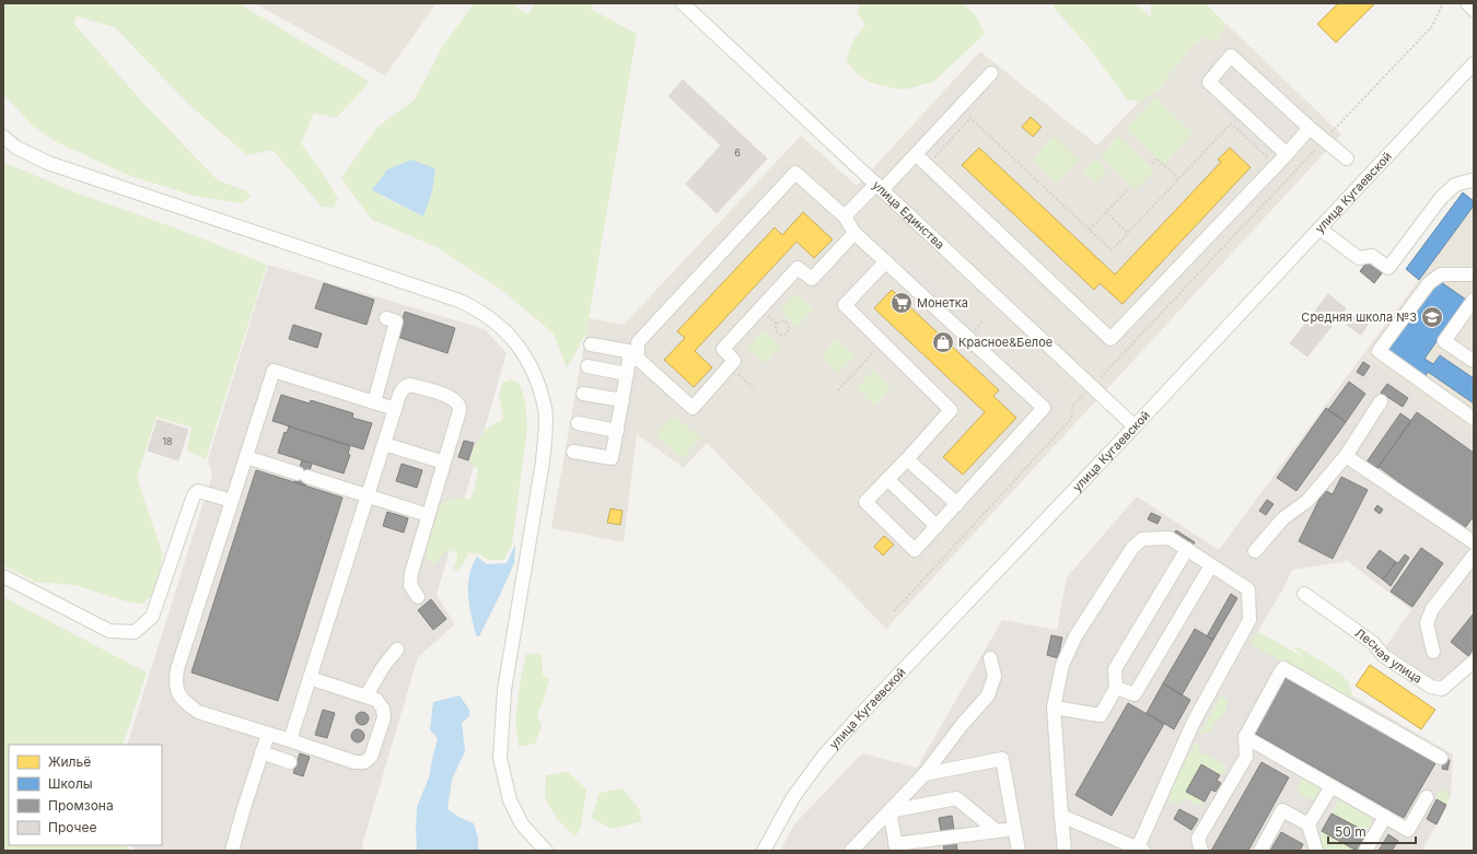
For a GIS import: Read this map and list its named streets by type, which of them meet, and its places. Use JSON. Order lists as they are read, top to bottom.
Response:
{
  "streets": {
    "street": ["улица Кугаевской", "улица Единства", "Лесная улица"]
  },
  "crossings": [
    ["улица Кугаевской", "улица Единства"]
  ],
  "places": {
    "supermarket": ["Монетка"],
    "school or university": ["Средняя школа №3"],
    "shop": ["Красное&Белое"]
  },
  "house_numbers": ["6", "18"],
  "legend": [
    "Жильё",
    "Школы",
    "Промзона",
    "Прочее"
  ],
  "scale_bar": "50 m"
}
